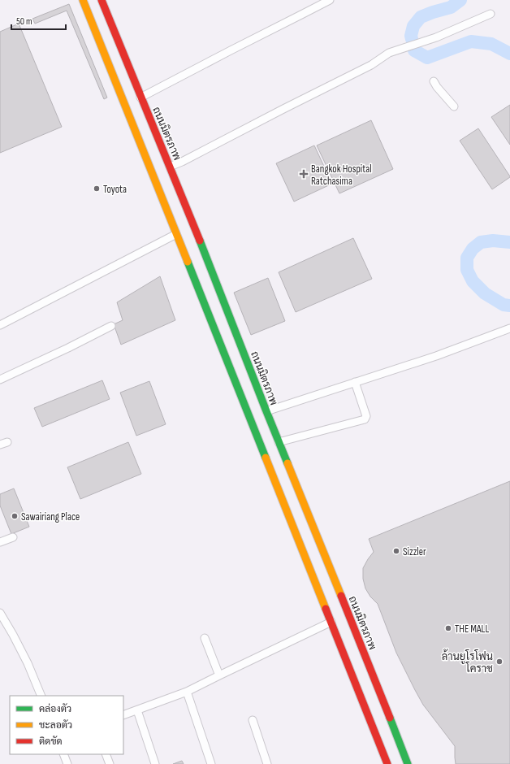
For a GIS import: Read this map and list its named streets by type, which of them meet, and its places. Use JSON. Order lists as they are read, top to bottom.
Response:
{
  "streets": {
    "highway": ["ถนนมิตรภาพ"]
  },
  "places": {
    "health": ["Bangkok Hospital Ratchasima"],
    "other": [
      "Toyota",
      "Sawairiang Place",
      "Sizzler",
      "THE MALL",
      "ล้านยูโรโฟน โคราช"
    ]
  },
  "legend": ["คล่องตัว", "ชะลอตัว", "ติดขัด"],
  "scale_bar": "50 m"
}
